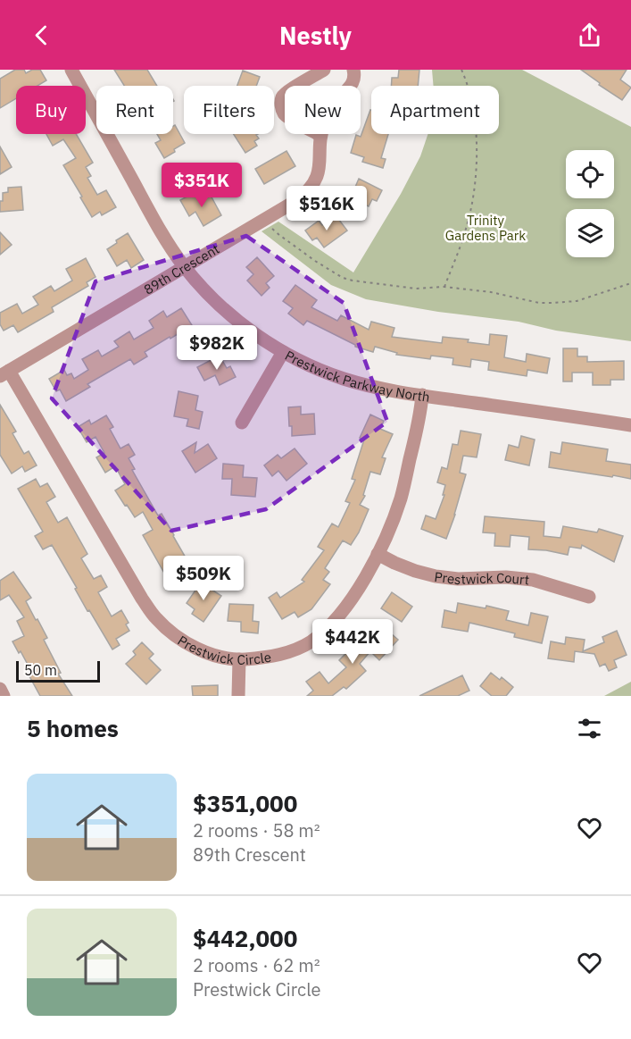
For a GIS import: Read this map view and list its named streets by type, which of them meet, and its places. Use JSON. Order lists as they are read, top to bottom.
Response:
{
  "streets": {
    "street": [
      "89th Crescent",
      "Prestwick Parkway North",
      "Prestwick Court",
      "Prestwick Circle"
    ]
  },
  "crossings": [
    ["89th Crescent", "Prestwick Parkway North"],
    ["89th Crescent", "Prestwick Circle"],
    ["Prestwick Parkway North", "Prestwick Circle"],
    ["Prestwick Court", "Prestwick Circle"]
  ],
  "parks": ["Trinity Gardens Park"],
  "scale_bar": "50 m",
  "page": {
    "header": "Nestly",
    "chip": [
      "Buy",
      "Rent",
      "Filters",
      "New",
      "Apartment"
    ],
    "price": [
      "$351K",
      "$516K",
      "$982K",
      "$509K",
      "$442K"
    ],
    "scale": "50 m",
    "heading": "5 homes",
    "list": [
      {
        "name": "$351,000",
        "note": "2 rooms · 58 m² · 89th Crescent"
      },
      {
        "name": "$442,000",
        "note": "2 rooms · 62 m² · Prestwick Circle"
      }
    ]
  }
}
